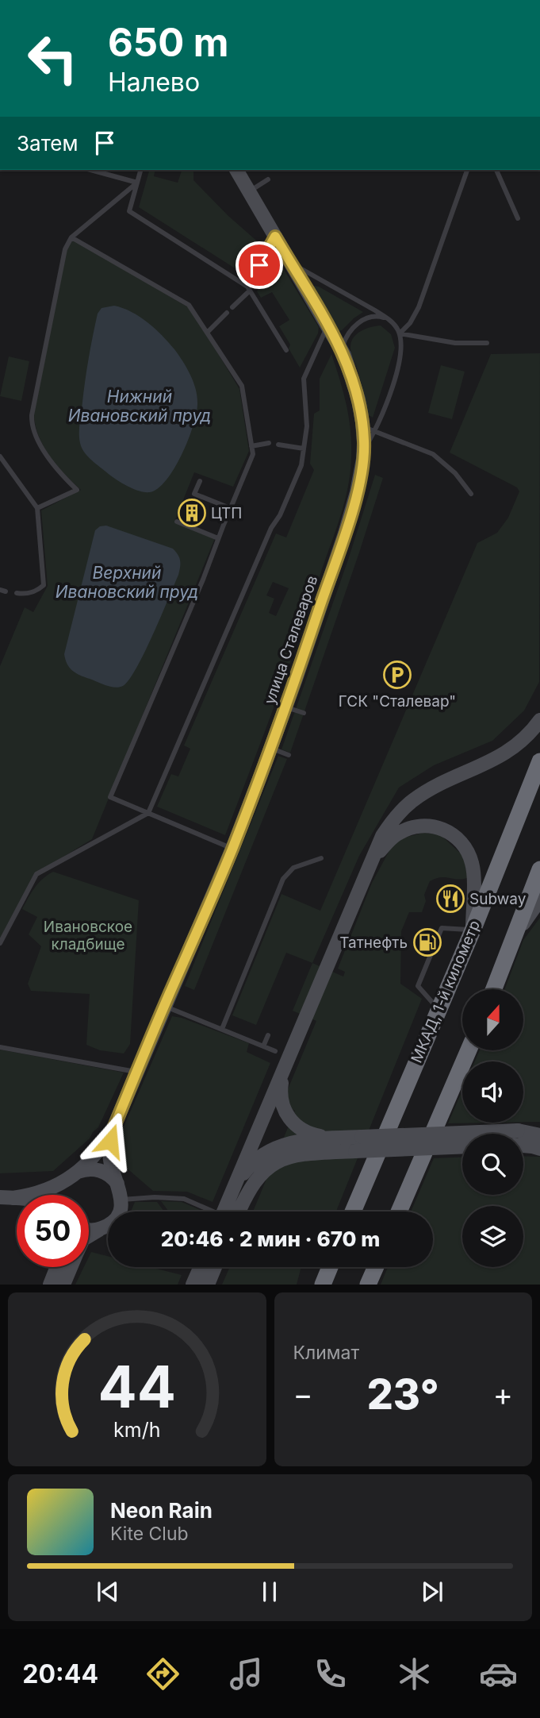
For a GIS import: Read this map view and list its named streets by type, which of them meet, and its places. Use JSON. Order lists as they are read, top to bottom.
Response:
{
  "streets": {
    "highway": ["МКАД, 1-й километр"],
    "main road": ["улица Сталеваров"]
  },
  "water": ["Нижний Ивановский пруд", "Верхний Ивановский пруд"],
  "parks": ["Ивановское кладбище"],
  "places": {
    "building": ["ЦТП"],
    "parking": ["ГСК \"Сталевар\""],
    "restaurant": ["Subway"],
    "fuel station": ["Татнефть"]
  },
  "north": "top",
  "page": {
    "turn": ["650 m", "Налево"],
    "then": "Затем",
    "limit": "50",
    "trip": "20:46 · 2 мин · 670 m",
    "tile": "Климат",
    "heat": ["−", "23°", "+"],
    "song": ["Neon Rain", "Kite Club"],
    "tabs": "20:44",
    "gauge": ["44", "km/h"]
  }
}
